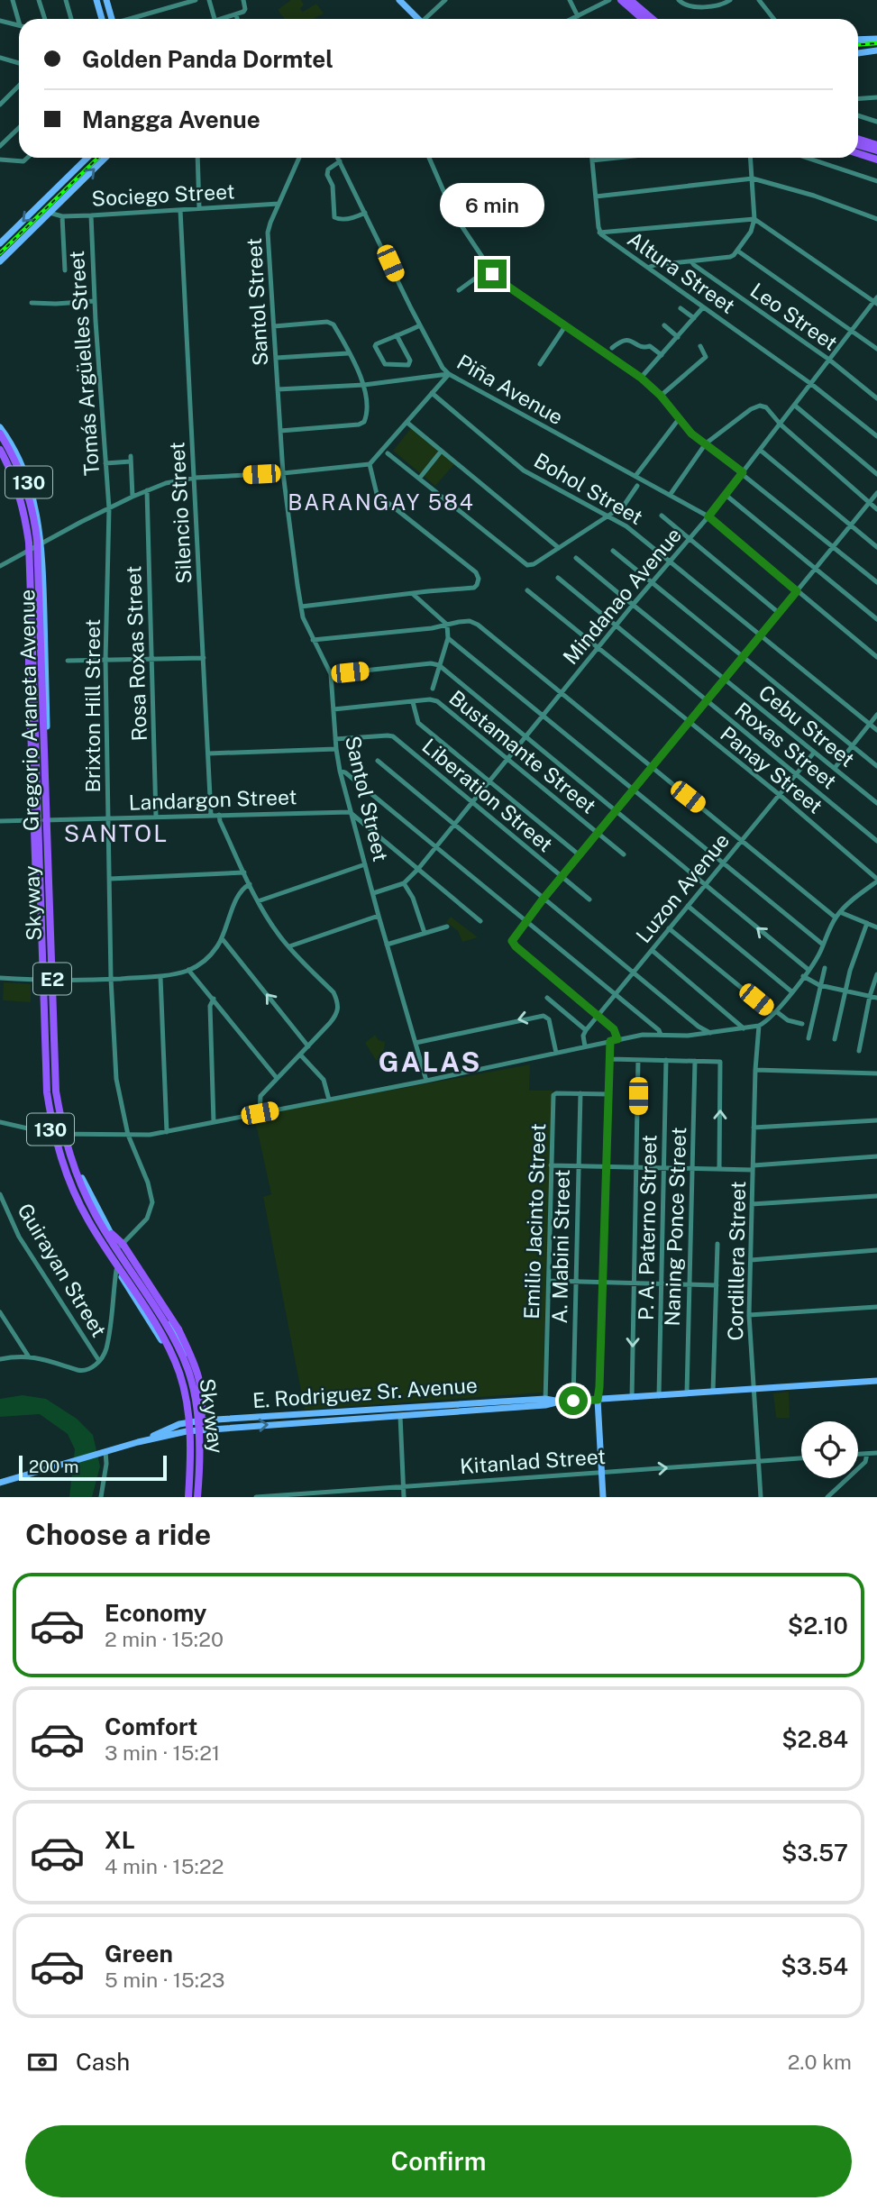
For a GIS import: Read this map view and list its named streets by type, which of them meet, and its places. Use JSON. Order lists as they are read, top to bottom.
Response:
{
  "streets": {
    "highway": ["Skyway", "E2"],
    "main road": ["130", "Gregorio Araneta Avenue", "E. Rodriguez Sr. Avenue"],
    "street": [
      "Sociego Street",
      "Altura Street",
      "Santol Street",
      "Leo Street",
      "Tomás Argüelles Street",
      "Piña Avenue",
      "Bohol Street",
      "Silencio Street",
      "Mindanao Avenue",
      "Rosa Roxas Street",
      "Brixton Hill Street",
      "Cebu Street",
      "Roxas Street",
      "Bustamante Street",
      "Panay Street",
      "Liberation Street",
      "Landargon Street",
      "Luzon Avenue",
      "Emilio Jacinto Street",
      "Naning Ponce Street",
      "P. A. Paterno Street",
      "A. Mabini Street",
      "Cordillera Street",
      "Guirayan Street",
      "Kitanlad Street"
    ]
  },
  "crossings": [
    ["Sociego Street", "Santol Street"],
    ["Sociego Street", "Tomás Argüelles Street"],
    ["Sociego Street", "Silencio Street"],
    ["Altura Street", "Mindanao Avenue"],
    ["Santol Street", "Mindanao Avenue"],
    ["Santol Street", "Liberation Street"],
    ["Santol Street", "Landargon Street"],
    ["Leo Street", "Mindanao Avenue"],
    ["Tomás Argüelles Street", "Brixton Hill Street"],
    ["Piña Avenue", "Mindanao Avenue"],
    ["Bohol Street", "Mindanao Avenue"],
    ["Silencio Street", "Landargon Street"],
    ["Mindanao Avenue", "Cebu Street"],
    ["Mindanao Avenue", "Roxas Street"],
    ["Mindanao Avenue", "Bustamante Street"],
    ["Mindanao Avenue", "Panay Street"],
    ["Mindanao Avenue", "Liberation Street"],
    ["Rosa Roxas Street", "Landargon Street"],
    ["Brixton Hill Street", "Landargon Street"],
    ["Gregorio Araneta Avenue", "Landargon Street"],
    ["Gregorio Araneta Avenue", "Skyway"],
    ["Gregorio Araneta Avenue", "E. Rodriguez Sr. Avenue"],
    ["Cebu Street", "Luzon Avenue"],
    ["Roxas Street", "Luzon Avenue"],
    ["Panay Street", "Luzon Avenue"],
    ["Emilio Jacinto Street", "A. Mabini Street"],
    ["Emilio Jacinto Street", "E. Rodriguez Sr. Avenue"],
    ["Naning Ponce Street", "E. Rodriguez Sr. Avenue"],
    ["P. A. Paterno Street", "E. Rodriguez Sr. Avenue"],
    ["A. Mabini Street", "E. Rodriguez Sr. Avenue"],
    ["Cordillera Street", "E. Rodriguez Sr. Avenue"],
    ["Cordillera Street", "Kitanlad Street"]
  ],
  "districts": ["BARANGAY 584", "SANTOL", "GALAS"],
  "scale_bar": "200 m",
  "page": {
    "banner": ["Golden Panda Dormtel", "Mangga Avenue"],
    "bubble": "6 min",
    "scale": "200 m",
    "heading": "Choose a ride",
    "list": [
      {
        "name": "Economy",
        "note": "2 min · 15:20",
        "value": "$2.10"
      },
      {
        "name": "Comfort",
        "note": "3 min · 15:21",
        "value": "$2.84"
      },
      {
        "name": "XL",
        "note": "4 min · 15:22",
        "value": "$3.57"
      },
      {
        "name": "Green",
        "note": "5 min · 15:23",
        "value": "$3.54"
      }
    ],
    "pay": ["Cash", "2.0 km"],
    "buttons": "Confirm"
  }
}
